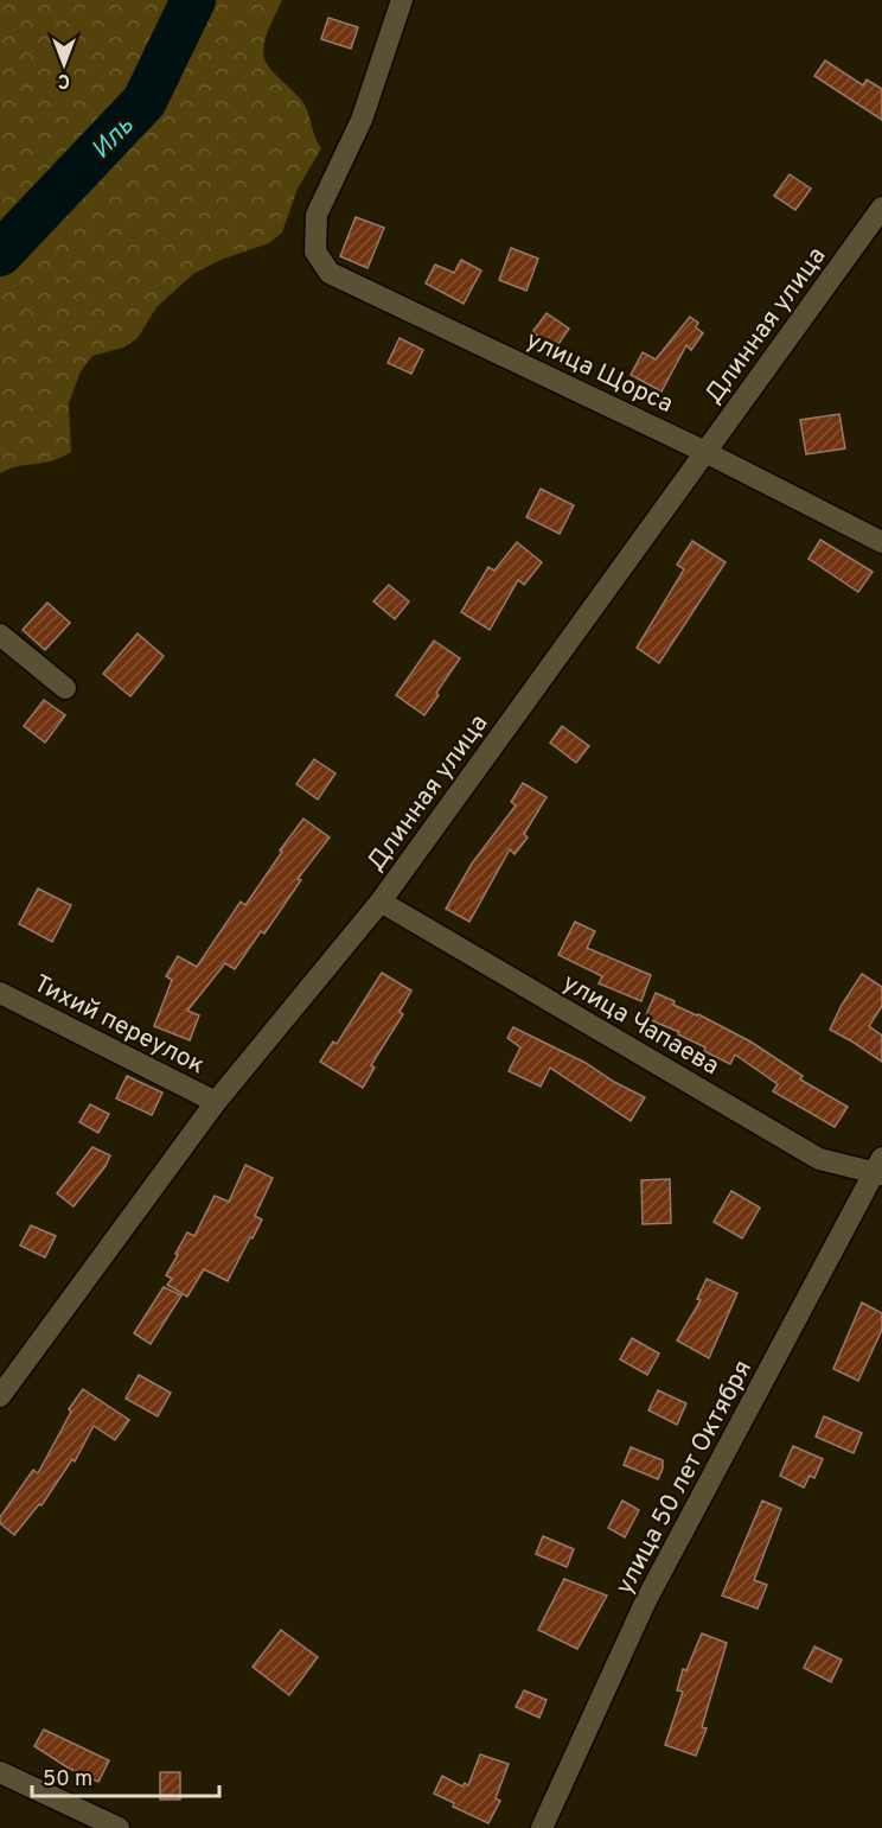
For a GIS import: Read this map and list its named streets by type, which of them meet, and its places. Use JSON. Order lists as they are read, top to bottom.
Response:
{
  "streets": {
    "street": [
      "Длинная улица",
      "улица Щорса",
      "Тихий переулок",
      "улица Чапаева",
      "улица 50 лет Октября"
    ]
  },
  "crossings": [
    ["Длинная улица", "улица Щорса"],
    ["Длинная улица", "Тихий переулок"],
    ["Длинная улица", "улица Чапаева"],
    ["улица Чапаева", "улица 50 лет Октября"]
  ],
  "water": ["Иль"],
  "scale_bar": "50 m",
  "north": "bottom"
}
